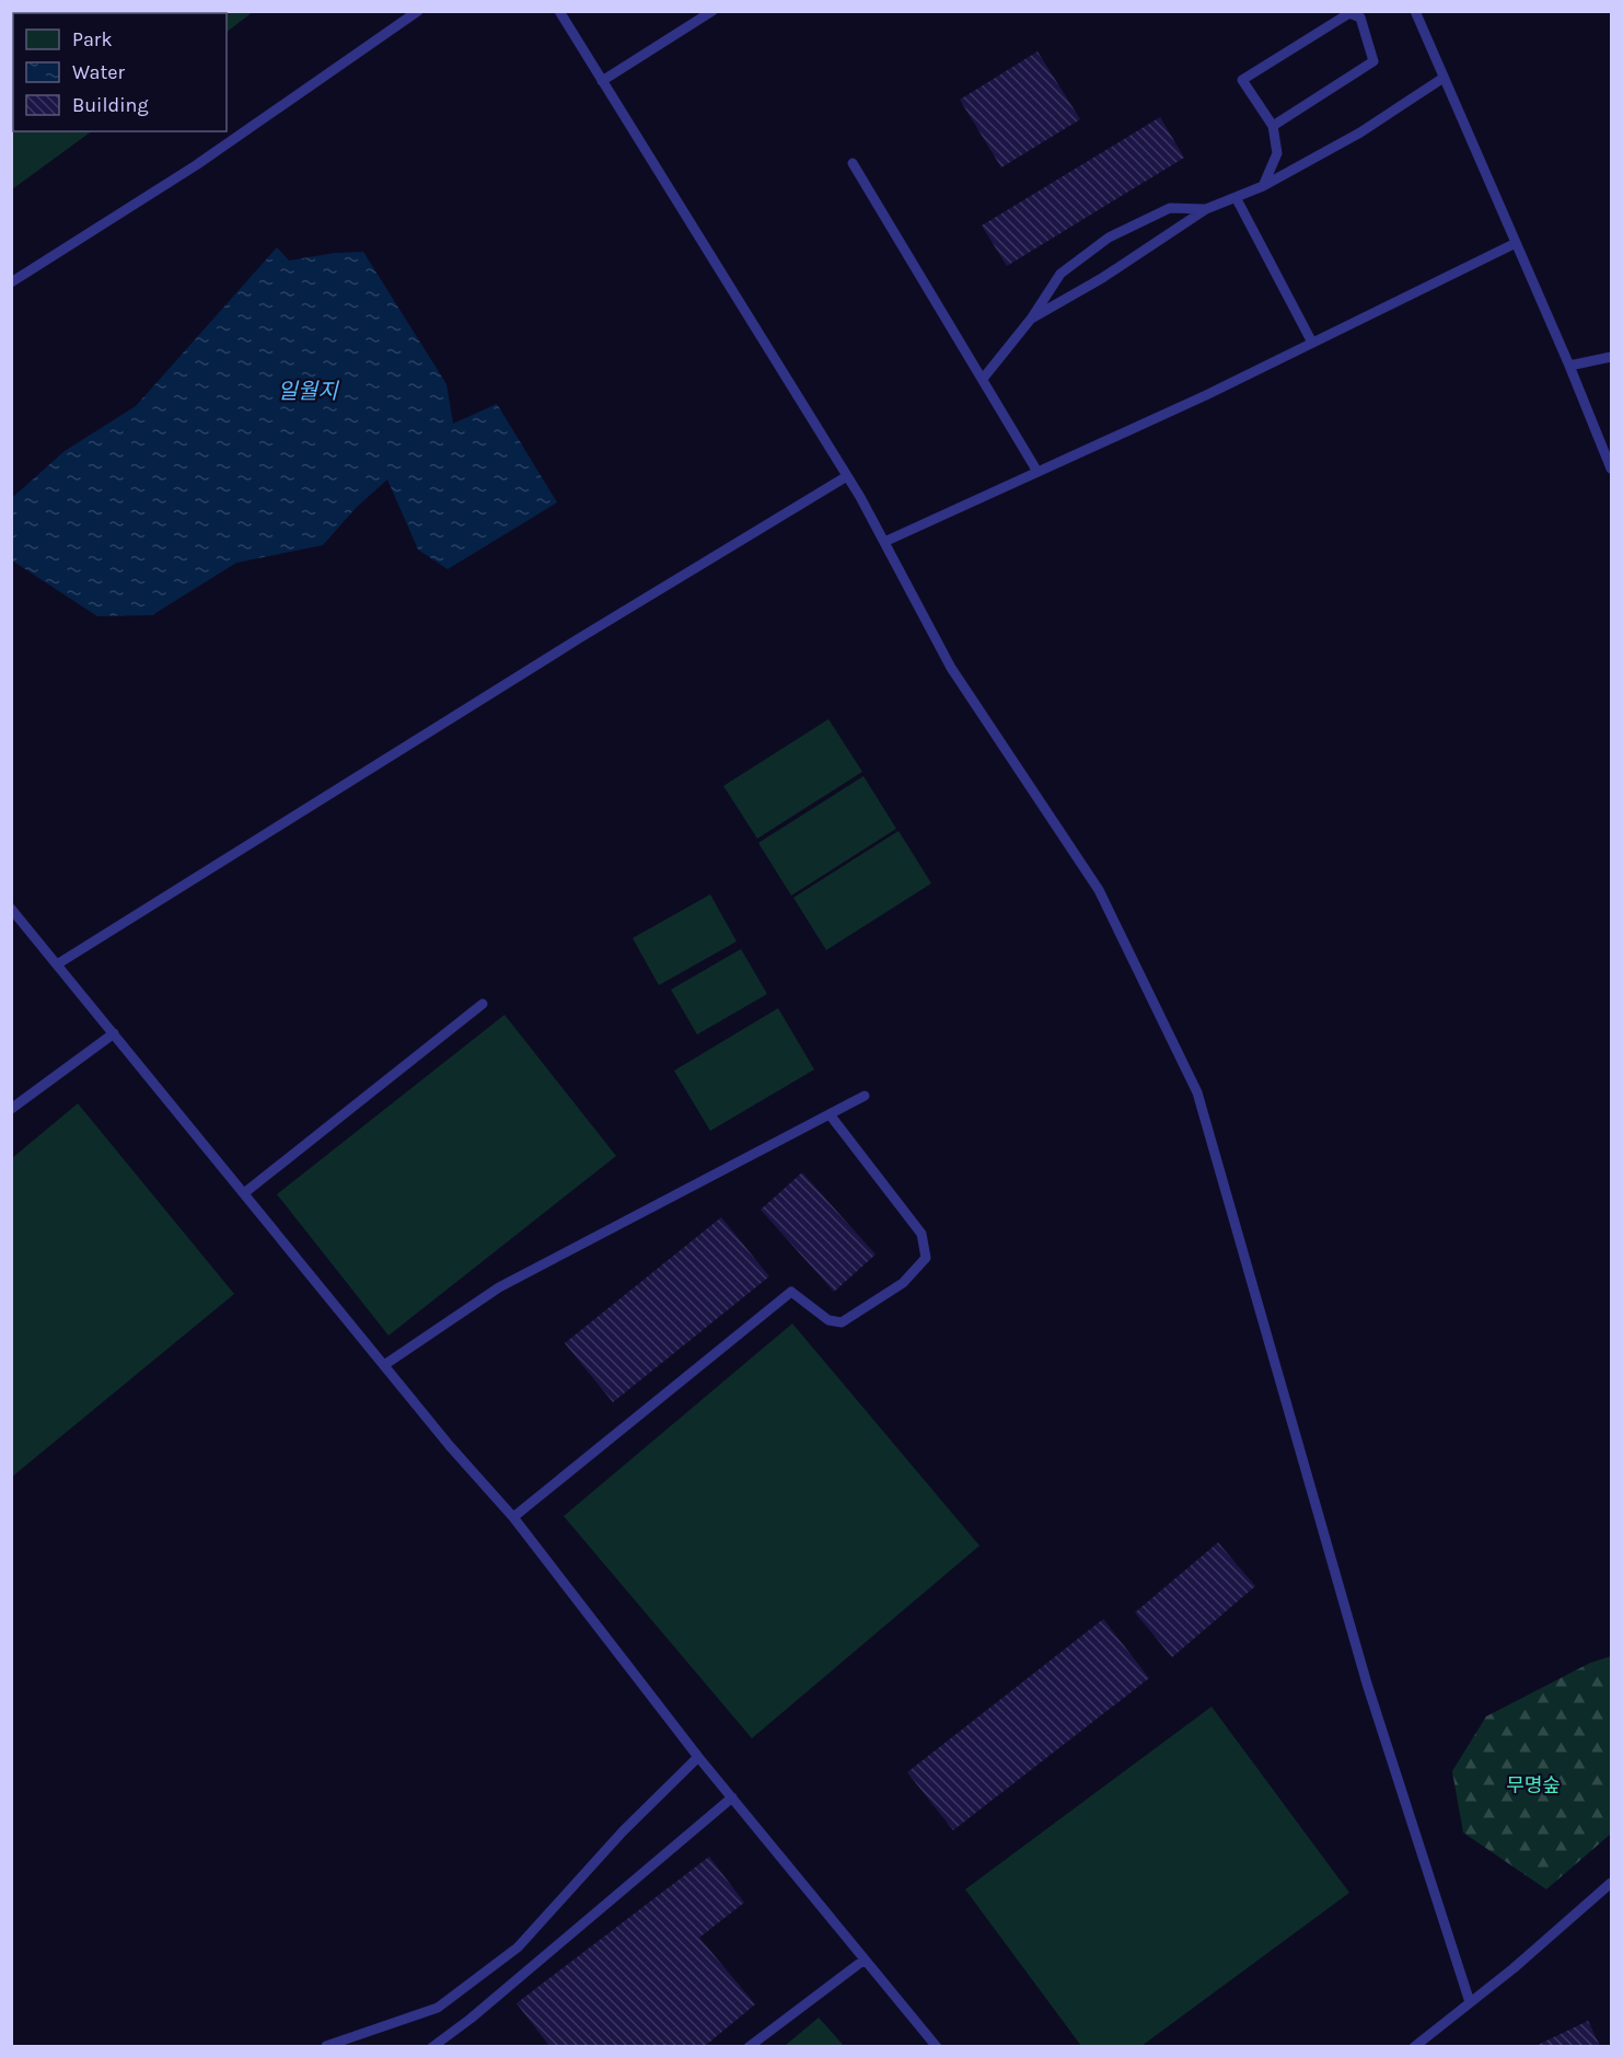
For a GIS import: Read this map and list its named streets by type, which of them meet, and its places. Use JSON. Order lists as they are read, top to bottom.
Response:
{
  "water": ["일월지"],
  "parks": ["무명숲"],
  "legend": ["Park", "Water", "Building"]
}
